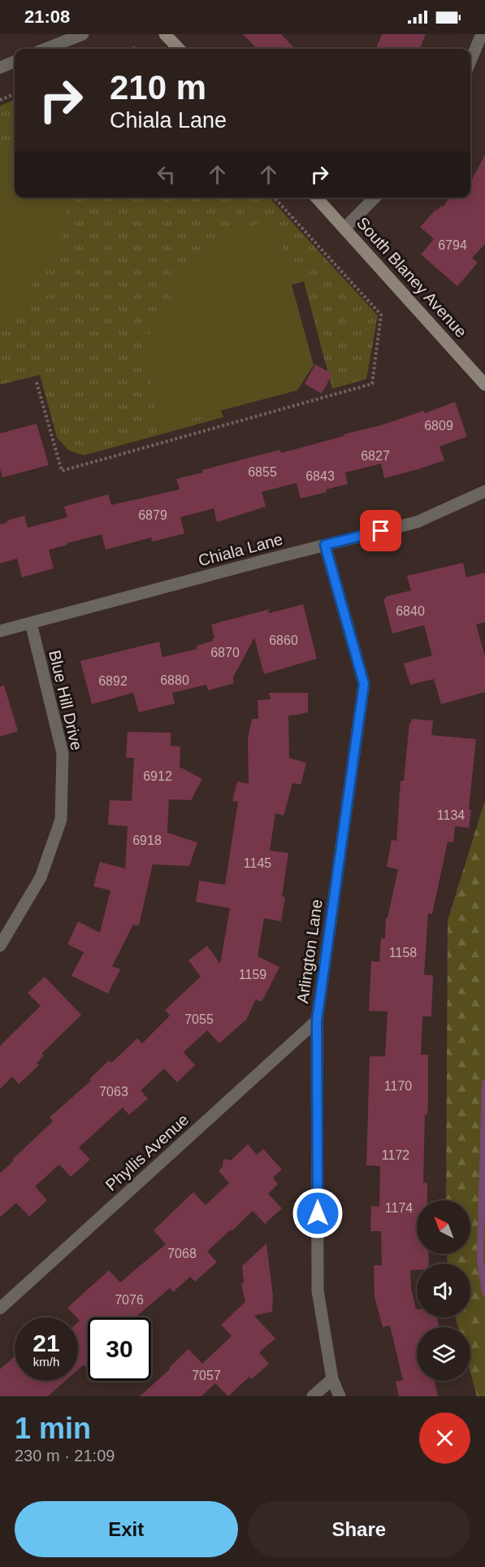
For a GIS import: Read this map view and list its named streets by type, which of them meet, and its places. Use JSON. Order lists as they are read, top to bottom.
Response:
{
  "streets": {
    "street": [
      "South Blaney Avenue",
      "Chiala Lane",
      "Blue Hill Drive",
      "Arlington Lane",
      "Phyllis Avenue"
    ]
  },
  "crossings": [
    ["Chiala Lane", "Blue Hill Drive"],
    ["Chiala Lane", "Arlington Lane"],
    ["Arlington Lane", "Phyllis Avenue"]
  ],
  "house_numbers": [
    "6794",
    "6809",
    "6827",
    "6855",
    "6843",
    "6879",
    "6840",
    "6860",
    "6870",
    "6880",
    "6892",
    "6912",
    "1134",
    "6918",
    "1145",
    "1158",
    "1159",
    "7055",
    "1170",
    "7063",
    "1172",
    "1174",
    "7068",
    "7076",
    "7057"
  ],
  "north": "top left",
  "page": {
    "status": "21:08",
    "turn": ["210 m", "Chiala Lane"],
    "speed": "21 km/h",
    "limit": "30",
    "heading": ["1 min", "230 m · 21:09"],
    "buttons": ["Exit", "Share"]
  }
}
